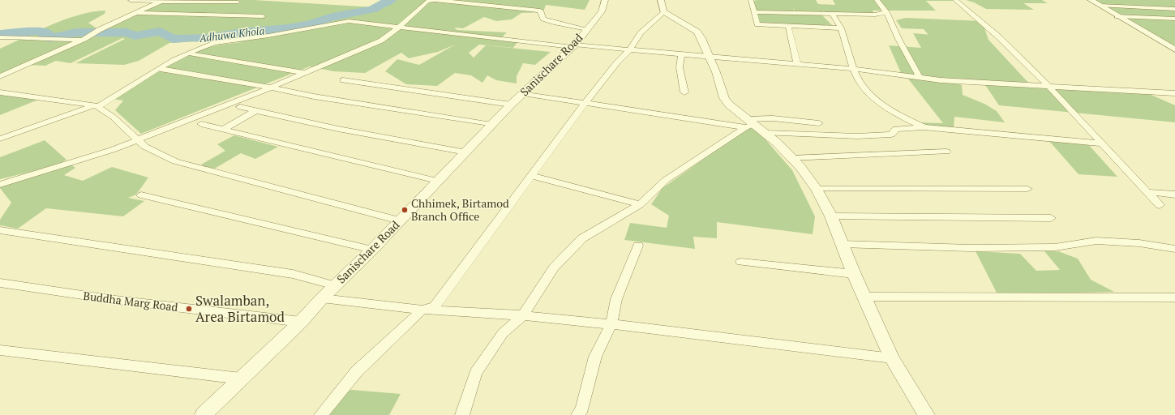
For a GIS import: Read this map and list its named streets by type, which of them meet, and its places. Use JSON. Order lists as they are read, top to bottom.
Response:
{
  "streets": {
    "street": ["Sanischare Road", "Buddha Marg Road"]
  },
  "crossings": [
    ["Sanischare Road", "Buddha Marg Road"]
  ],
  "water": ["Adhuwa Khola"],
  "places": ["Chhimek, Birtamod Branch Office", "Swalamban, Area Birtamod"]
}
